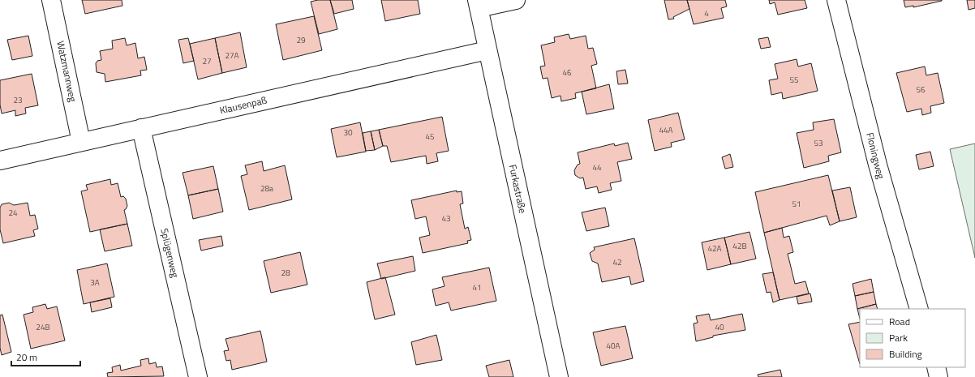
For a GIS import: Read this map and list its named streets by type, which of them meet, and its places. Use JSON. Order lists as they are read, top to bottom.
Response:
{
  "streets": {
    "street": [
      "Watzmannweg",
      "Klausenpaß",
      "Floningweg",
      "Furkastraße",
      "Splügenweg"
    ]
  },
  "crossings": [
    ["Watzmannweg", "Klausenpaß"],
    ["Klausenpaß", "Furkastraße"],
    ["Klausenpaß", "Splügenweg"]
  ],
  "house_numbers": [
    "4",
    "29",
    "27A",
    "27",
    "46",
    "55",
    "56",
    "23",
    "44A",
    "30",
    "45",
    "53",
    "44",
    "28a",
    "51",
    "24",
    "43",
    "42B",
    "42A",
    "42",
    "28",
    "3A",
    "41",
    "24B",
    "40",
    "40A"
  ],
  "legend": ["Road", "Park", "Building"],
  "scale_bar": "20 m"
}
